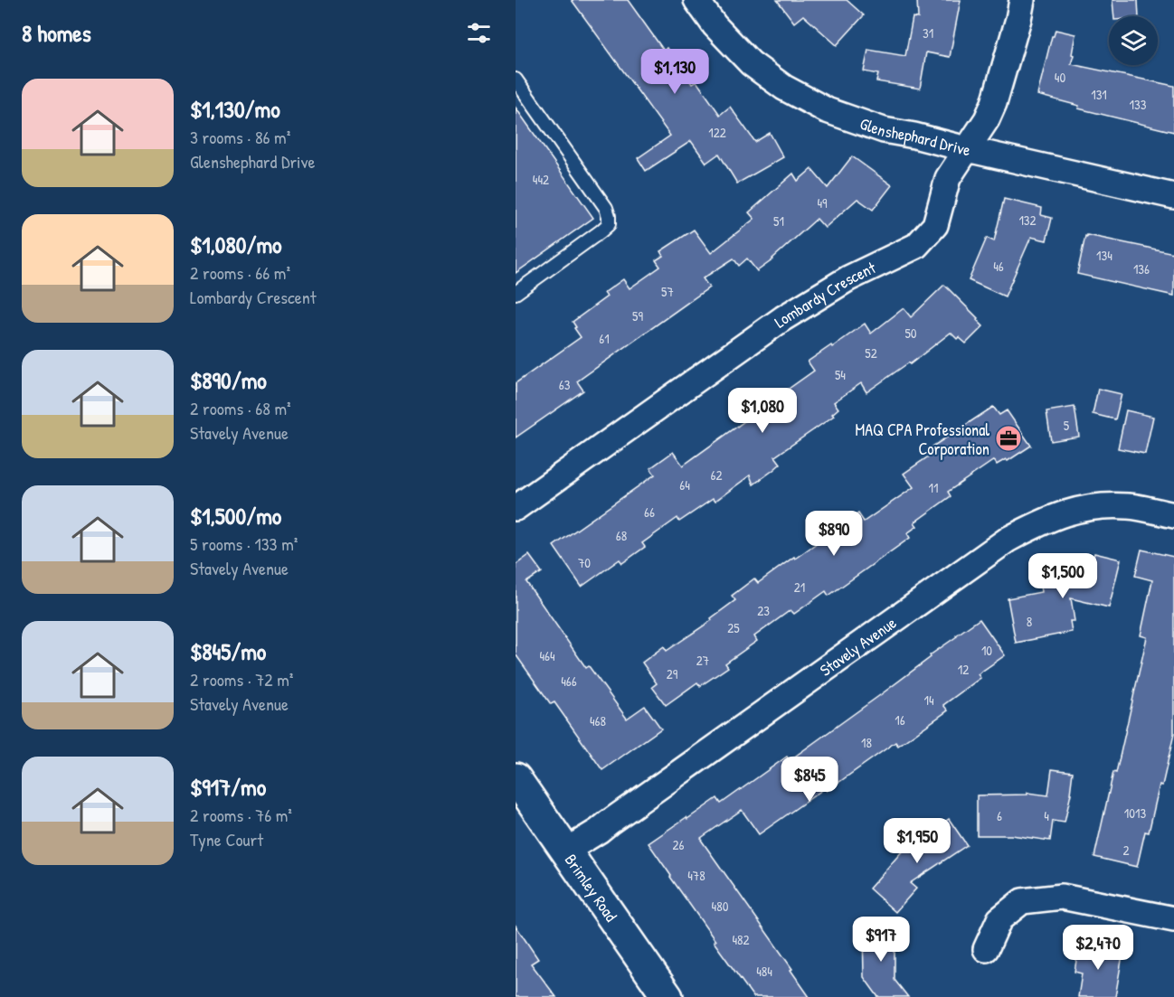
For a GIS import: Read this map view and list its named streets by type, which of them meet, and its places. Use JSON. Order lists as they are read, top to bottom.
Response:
{
  "streets": {
    "main road": ["Brimley Road"],
    "street": ["Glenshephard Drive", "Lombardy Crescent", "Stavely Avenue"]
  },
  "crossings": [
    ["Glenshephard Drive", "Lombardy Crescent"],
    ["Stavely Avenue", "Brimley Road"]
  ],
  "places": {
    "office": ["MAQ CPA Professional Corporation"]
  },
  "house_numbers": [
    "31",
    "40",
    "131",
    "133",
    "122",
    "442",
    "49",
    "132",
    "51",
    "134",
    "46",
    "136",
    "57",
    "59",
    "50",
    "61",
    "52",
    "54",
    "63",
    "5",
    "62",
    "64",
    "11",
    "66",
    "68",
    "70",
    "21",
    "23",
    "8",
    "25",
    "10",
    "464",
    "27",
    "12",
    "29",
    "466",
    "14",
    "16",
    "468",
    "18",
    "1013",
    "6",
    "4",
    "26",
    "2",
    "478",
    "480",
    "482",
    "484"
  ],
  "page": {
    "heading": "8 homes",
    "price": [
      "$1,130",
      "$1,080",
      "$890",
      "$1,500",
      "$845",
      "$1,950",
      "$917",
      "$2,470"
    ],
    "list": [
      {
        "name": "$1,130/mo",
        "note": "3 rooms · 86 m² · Glenshephard Drive"
      },
      {
        "name": "$1,080/mo",
        "note": "2 rooms · 66 m² · Lombardy Crescent"
      },
      {
        "name": "$890/mo",
        "note": "2 rooms · 68 m² · Stavely Avenue"
      },
      {
        "name": "$1,500/mo",
        "note": "5 rooms · 133 m² · Stavely Avenue"
      },
      {
        "name": "$845/mo",
        "note": "2 rooms · 72 m² · Stavely Avenue"
      },
      {
        "name": "$917/mo",
        "note": "2 rooms · 76 m² · Tyne Court"
      }
    ]
  }
}
